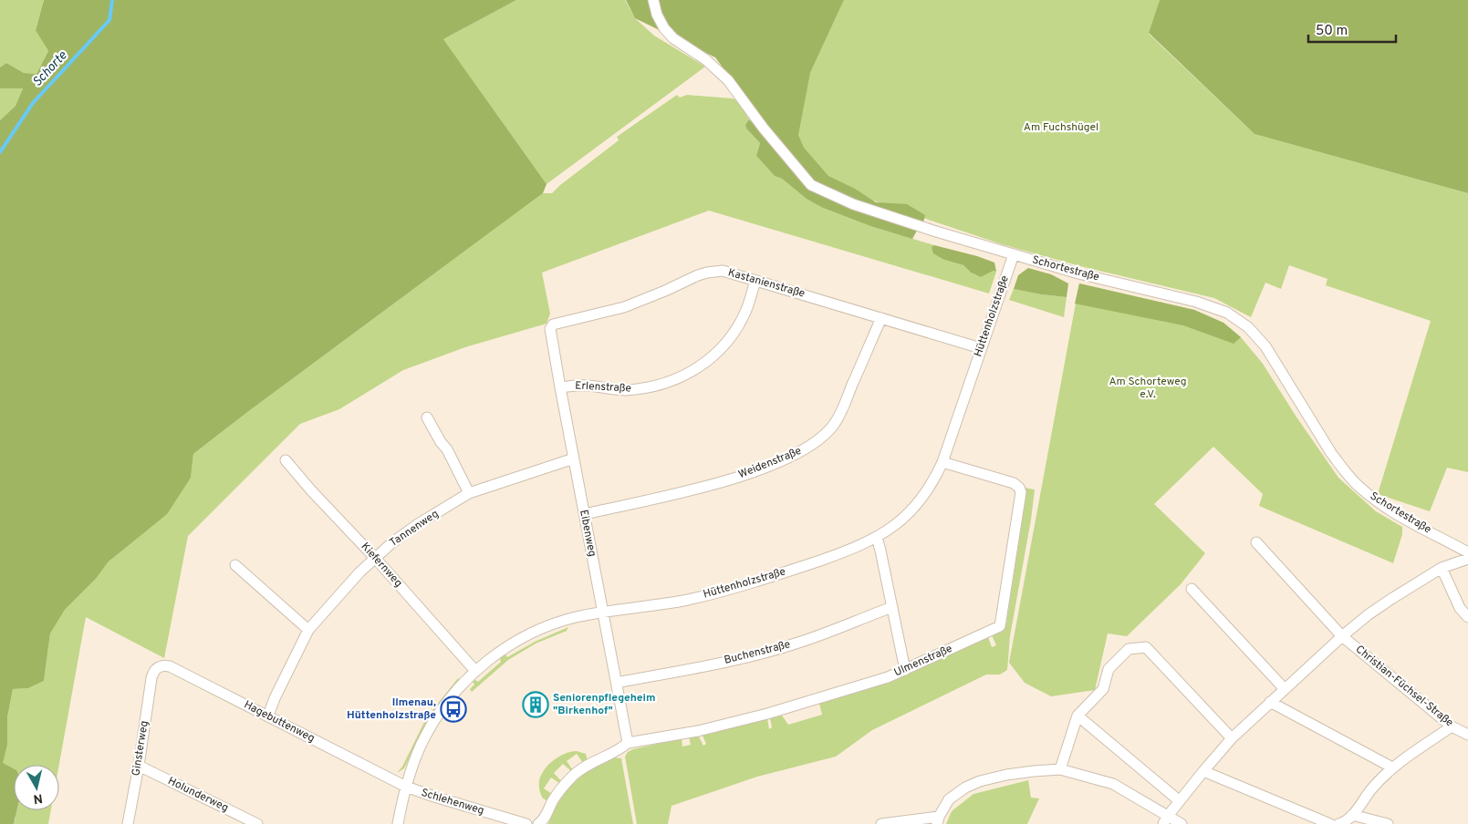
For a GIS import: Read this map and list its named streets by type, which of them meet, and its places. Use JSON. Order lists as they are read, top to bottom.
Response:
{
  "streets": {
    "street": [
      "Schortestraße",
      "Kastanienstraße",
      "Hüttenholzstraße",
      "Erlenstraße",
      "Weidenstraße",
      "Tannenweg",
      "Eibenweg",
      "Kiefernweg",
      "Buchenstraße",
      "Ulmenstraße",
      "Christian-Füchsel-Straße",
      "Hagebuttenweg",
      "Ginsterweg",
      "Holunderweg",
      "Schlehenweg"
    ]
  },
  "crossings": [
    ["Schortestraße", "Hüttenholzstraße"],
    ["Kastanienstraße", "Hüttenholzstraße"],
    ["Kastanienstraße", "Erlenstraße"],
    ["Kastanienstraße", "Weidenstraße"],
    ["Kastanienstraße", "Eibenweg"],
    ["Hüttenholzstraße", "Eibenweg"],
    ["Hüttenholzstraße", "Kiefernweg"],
    ["Hüttenholzstraße", "Ulmenstraße"],
    ["Hüttenholzstraße", "Hagebuttenweg"],
    ["Hüttenholzstraße", "Schlehenweg"],
    ["Erlenstraße", "Eibenweg"],
    ["Weidenstraße", "Eibenweg"],
    ["Tannenweg", "Eibenweg"],
    ["Tannenweg", "Kiefernweg"],
    ["Tannenweg", "Hagebuttenweg"],
    ["Eibenweg", "Buchenstraße"],
    ["Eibenweg", "Ulmenstraße"],
    ["Hagebuttenweg", "Ginsterweg"],
    ["Hagebuttenweg", "Schlehenweg"],
    ["Ginsterweg", "Holunderweg"]
  ],
  "water": ["Schorte"],
  "parks": ["Am Fuchshügel", "Am Schorteweg e.V."],
  "places": {
    "building": ["Seniorenpflegeheim \"Birkenhof\""],
    "bus stop": ["Ilmenau, Hüttenholzstraße"]
  },
  "scale_bar": "50 m",
  "north": "bottom"
}
